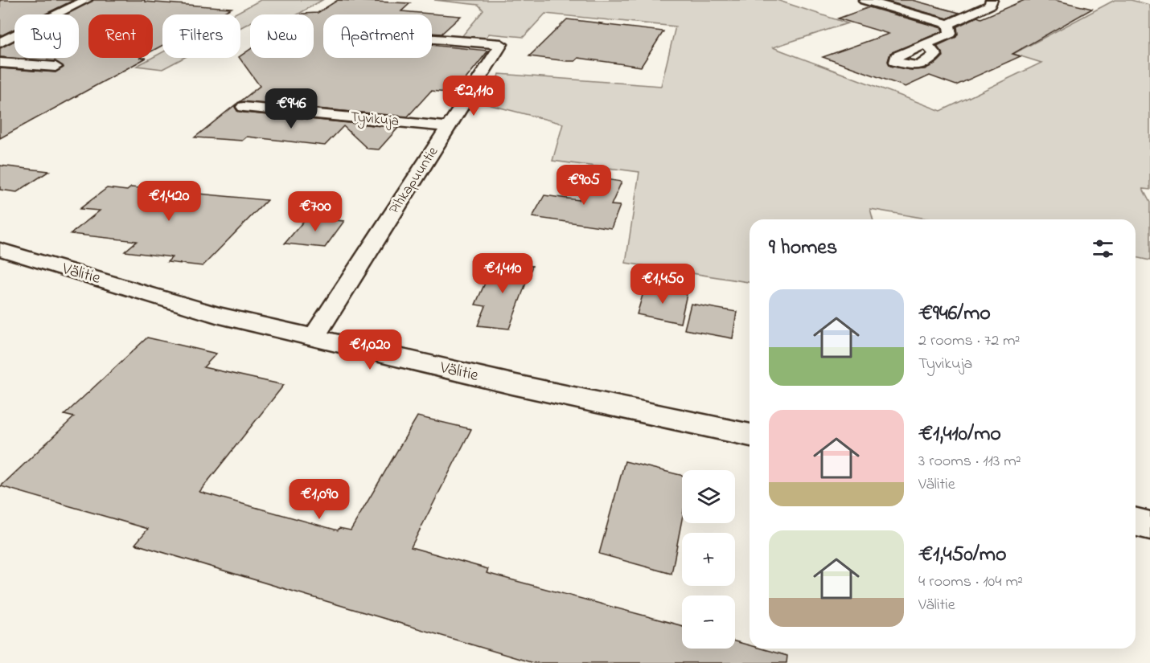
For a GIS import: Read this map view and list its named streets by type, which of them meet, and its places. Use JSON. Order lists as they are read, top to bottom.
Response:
{
  "streets": {
    "street": ["Tyvikuja", "Pihkapuuntie", "Välitie"]
  },
  "crossings": [
    ["Tyvikuja", "Pihkapuuntie"],
    ["Pihkapuuntie", "Välitie"]
  ],
  "page": {
    "chip": [
      "Buy",
      "Rent",
      "Filters",
      "New",
      "Apartment"
    ],
    "price": [
      "€2,110",
      "€946",
      "€905",
      "€1,420",
      "€700",
      "€1,410",
      "€1,450",
      "€1,020",
      "€1,090"
    ],
    "heading": "9 homes",
    "list": [
      {
        "name": "€946/mo",
        "note": "2 rooms · 72 m² · Tyvikuja"
      },
      {
        "name": "€1,410/mo",
        "note": "3 rooms · 113 m² · Välitie"
      },
      {
        "name": "€1,450/mo",
        "note": "4 rooms · 104 m² · Välitie"
      }
    ],
    "map_buttons": ["+", "−"]
  }
}
